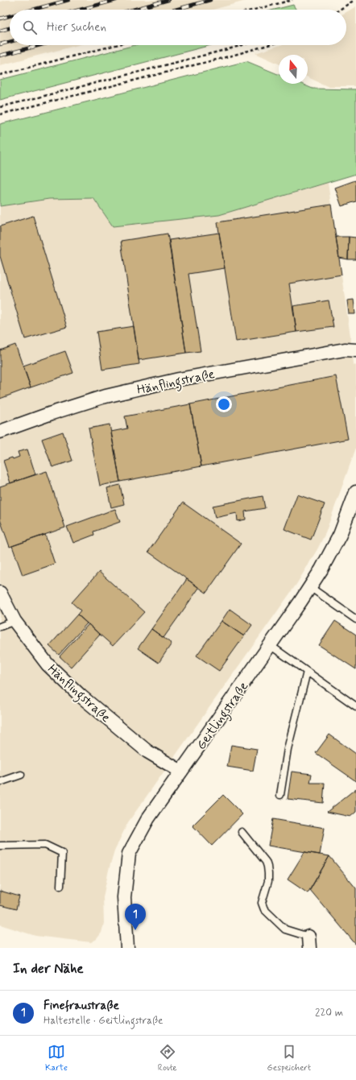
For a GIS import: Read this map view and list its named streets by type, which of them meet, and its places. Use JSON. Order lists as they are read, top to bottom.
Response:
{
  "streets": {
    "street": ["Hänflingstraße", "Geitlingstraße"]
  },
  "crossings": [
    ["Hänflingstraße", "Geitlingstraße"]
  ],
  "north": "top",
  "page": {
    "search": "Hier suchen",
    "pins": "1",
    "heading": "In der Nähe",
    "list": [
      {
        "mark": "1",
        "name": "Finefraustraße",
        "note": "Haltestelle · Geitlingstraße",
        "value": "220 m"
      }
    ],
    "nav": ["Karte", "Route", "Gespeichert"]
  }
}
